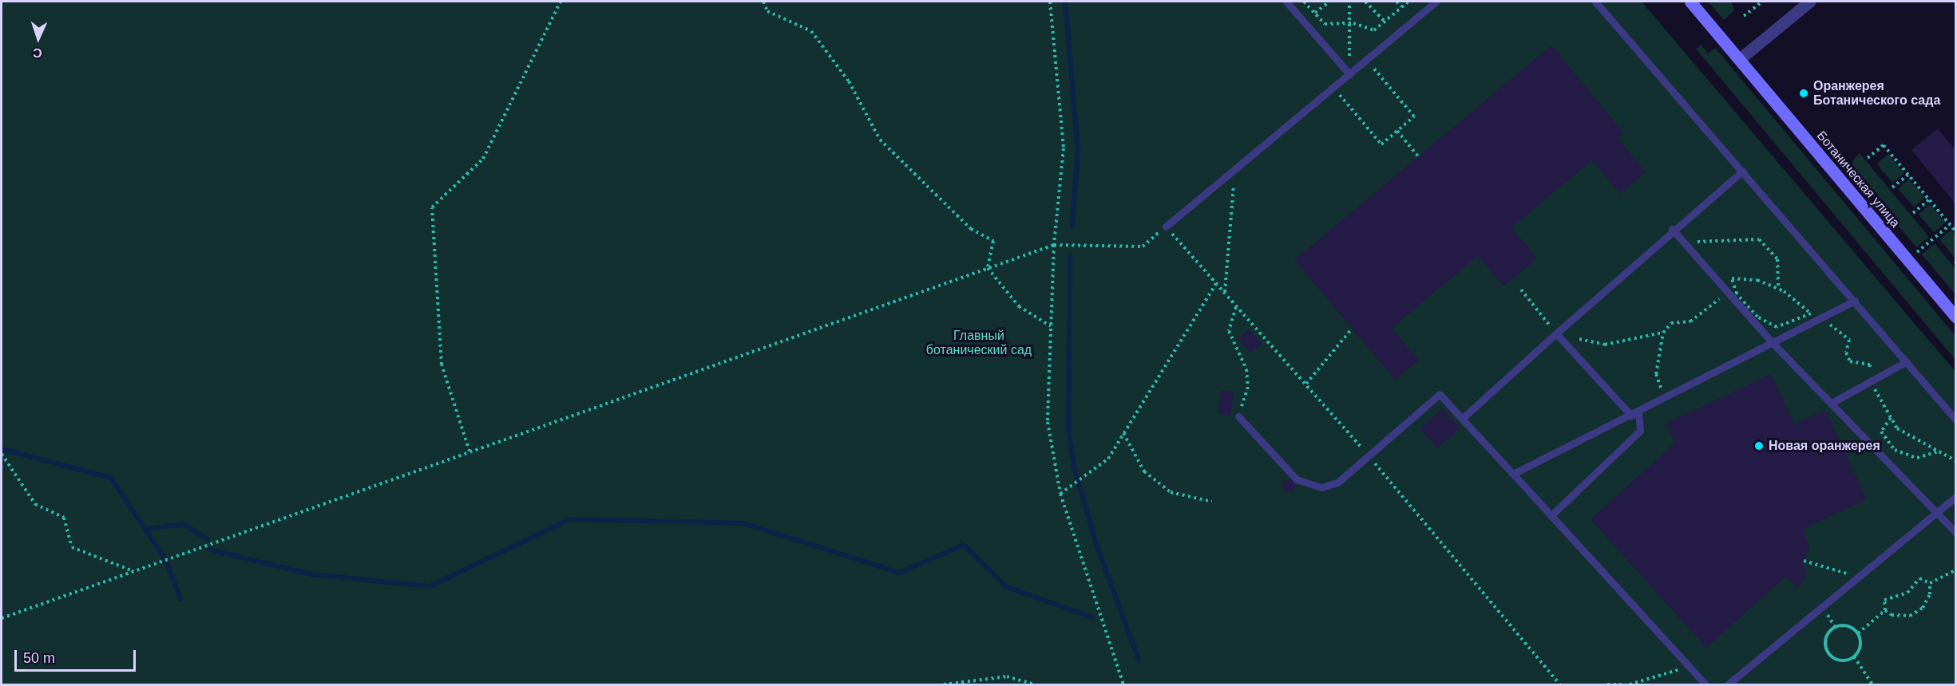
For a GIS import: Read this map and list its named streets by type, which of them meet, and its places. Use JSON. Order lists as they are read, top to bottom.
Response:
{
  "streets": {
    "main road": ["Ботаническая улица"]
  },
  "parks": ["Главный ботанический сад"],
  "places": ["Оранжерея Ботанического сада", "Новая оранжерея"],
  "scale_bar": "50 m",
  "north": "bottom"
}
